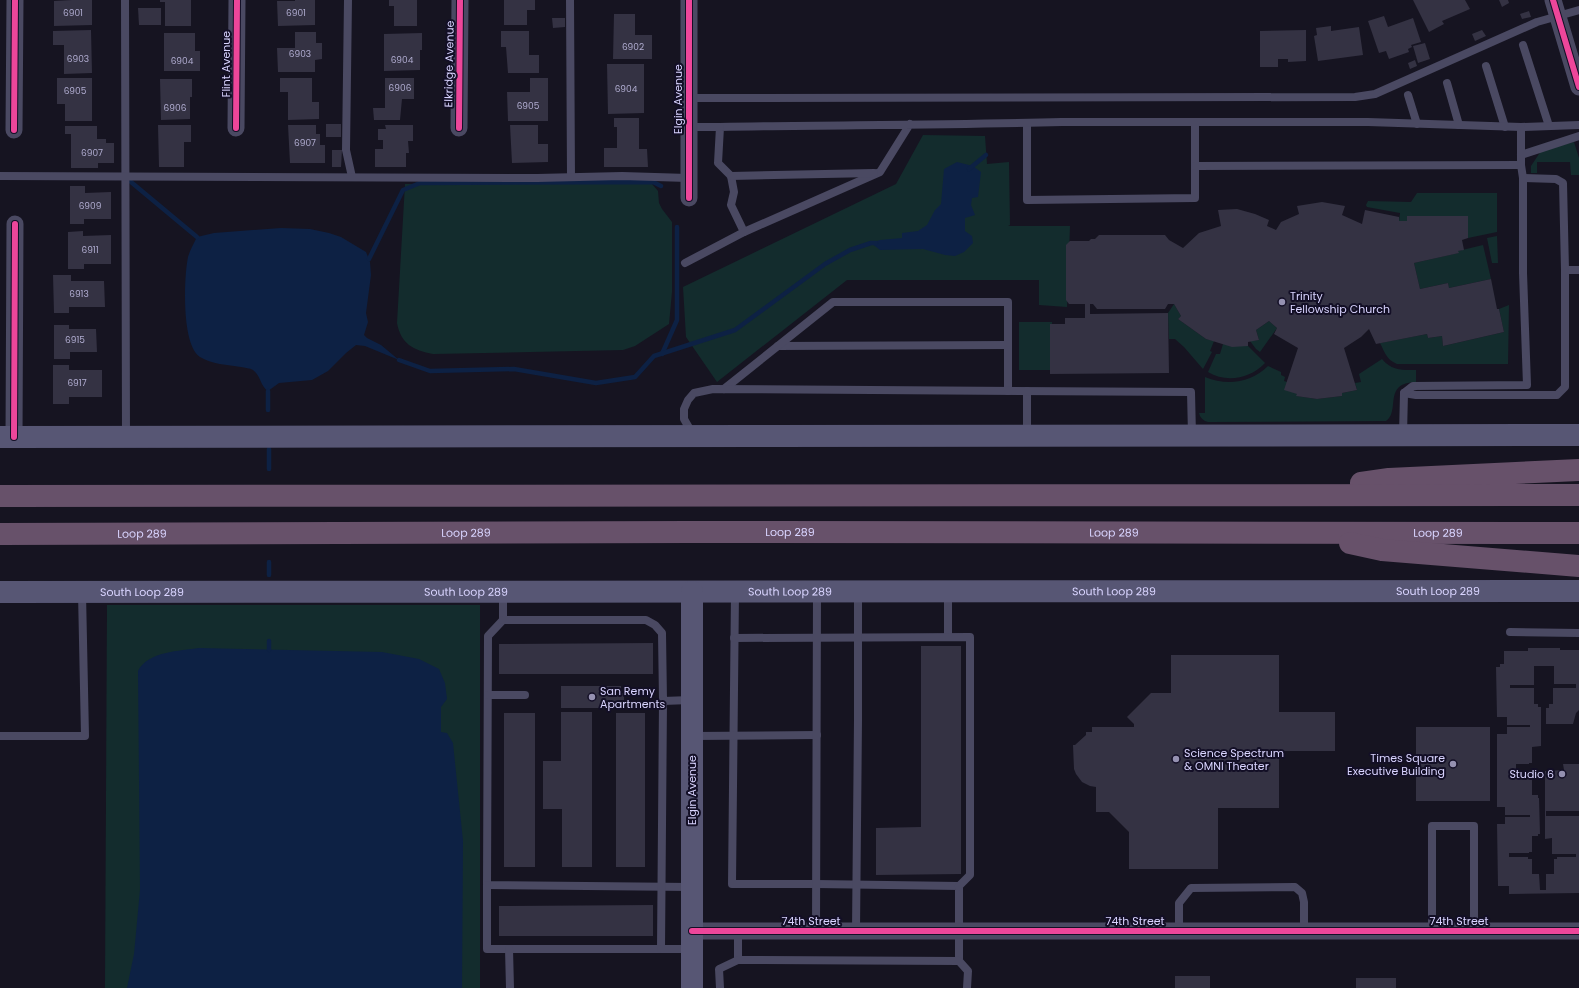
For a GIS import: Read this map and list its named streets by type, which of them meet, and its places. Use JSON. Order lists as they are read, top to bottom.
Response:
{
  "streets": {
    "highway": ["Loop 289"],
    "main road": ["Elgin Avenue", "South Loop 289"],
    "street": ["Flint Avenue", "Elkridge Avenue", "74th Street"]
  },
  "crossings": [
    ["Elgin Avenue", "South Loop 289"],
    ["Elgin Avenue", "74th Street"]
  ],
  "places": [
    "Trinity Fellowship Church",
    "San Remy Apartments",
    "Science Spectrum & OMNI Theater",
    "Times Square Executive Building",
    "Studio 6"
  ],
  "house_numbers": [
    "6901",
    "6901",
    "6902",
    "6903",
    "6903",
    "6904",
    "6904",
    "6906",
    "6904",
    "6905",
    "6905",
    "6906",
    "6907",
    "6907",
    "6909",
    "6911",
    "6913",
    "6915",
    "6917"
  ]
}
